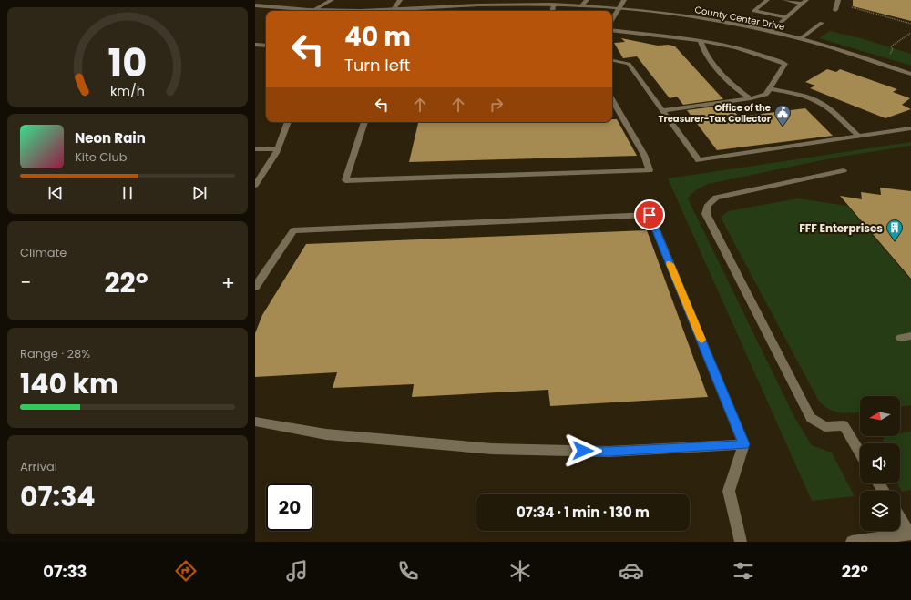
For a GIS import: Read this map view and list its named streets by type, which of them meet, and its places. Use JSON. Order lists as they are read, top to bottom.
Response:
{
  "streets": {
    "street": ["County Center Drive"]
  },
  "places": {
    "public building": ["Office of the Treasurer-Tax Collector"],
    "building": ["FFF Enterprises"]
  },
  "north": "left",
  "page": {
    "turn": ["40 m", "Turn left"],
    "song": ["Neon Rain", "Kite Club"],
    "tile": [
      "Climate",
      ["Range · 28%", "140 km"],
      ["Arrival", "07:34"]
    ],
    "heat": ["−", "22°", "+"],
    "limit": "20",
    "trip": "07:34 · 1 min · 130 m",
    "tabs": ["07:33", "22°"],
    "gauge": ["10", "km/h"]
  }
}
